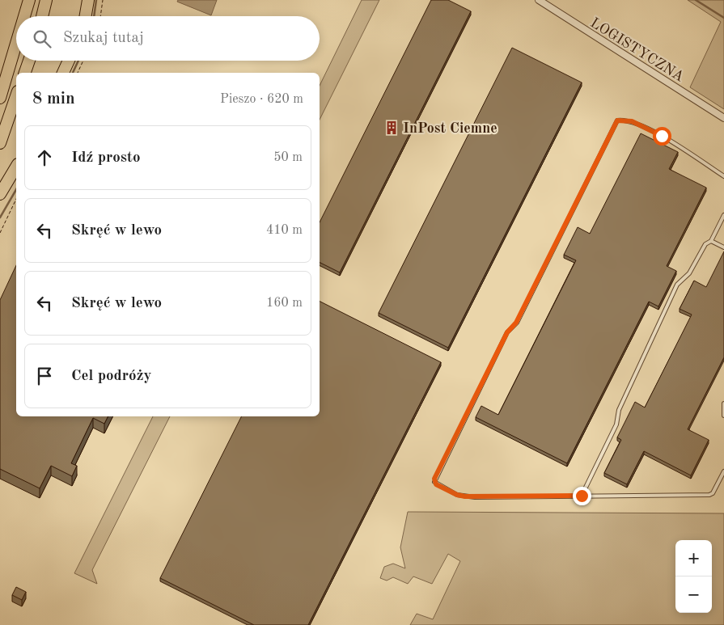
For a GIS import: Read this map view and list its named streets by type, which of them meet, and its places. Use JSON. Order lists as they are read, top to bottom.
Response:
{
  "streets": {
    "street": ["LOGISTYCZNA"]
  },
  "places": {
    "building": ["InPost Ciemne"]
  },
  "page": {
    "search": "Szukaj tutaj",
    "heading": ["8 min", "Pieszo · 620 m"],
    "list": [
      ["Idź prosto", "50 m"],
      ["Skręć w lewo", "410 m"],
      ["Skręć w lewo", "160 m"],
      "Cel podróży"
    ],
    "map_buttons": ["+", "−"]
  }
}
